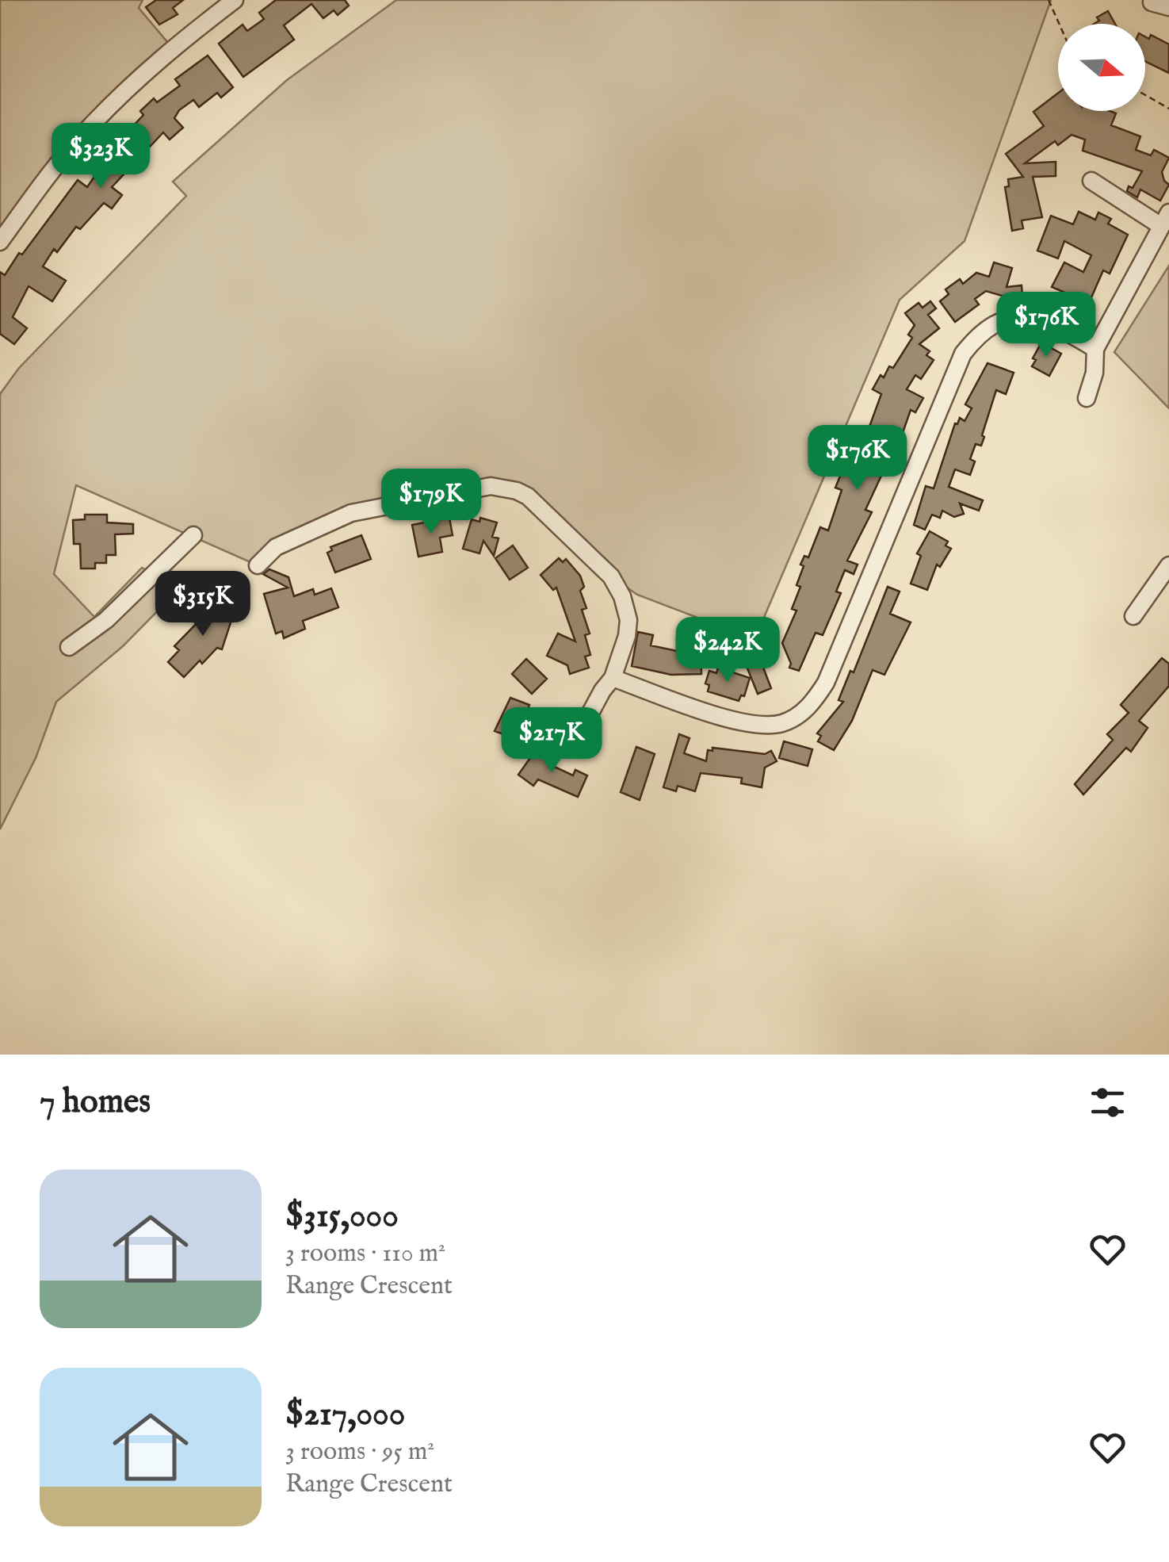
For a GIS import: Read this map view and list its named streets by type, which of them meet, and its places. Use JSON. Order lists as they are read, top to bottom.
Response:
{
  "north": "right",
  "page": {
    "price": [
      "$323K",
      "$176K",
      "$176K",
      "$179K",
      "$315K",
      "$242K",
      "$217K"
    ],
    "heading": "7 homes",
    "list": [
      {
        "name": "$315,000",
        "note": "3 rooms · 110 m² · Range Crescent"
      },
      {
        "name": "$217,000",
        "note": "3 rooms · 95 m² · Range Crescent"
      }
    ]
  }
}
